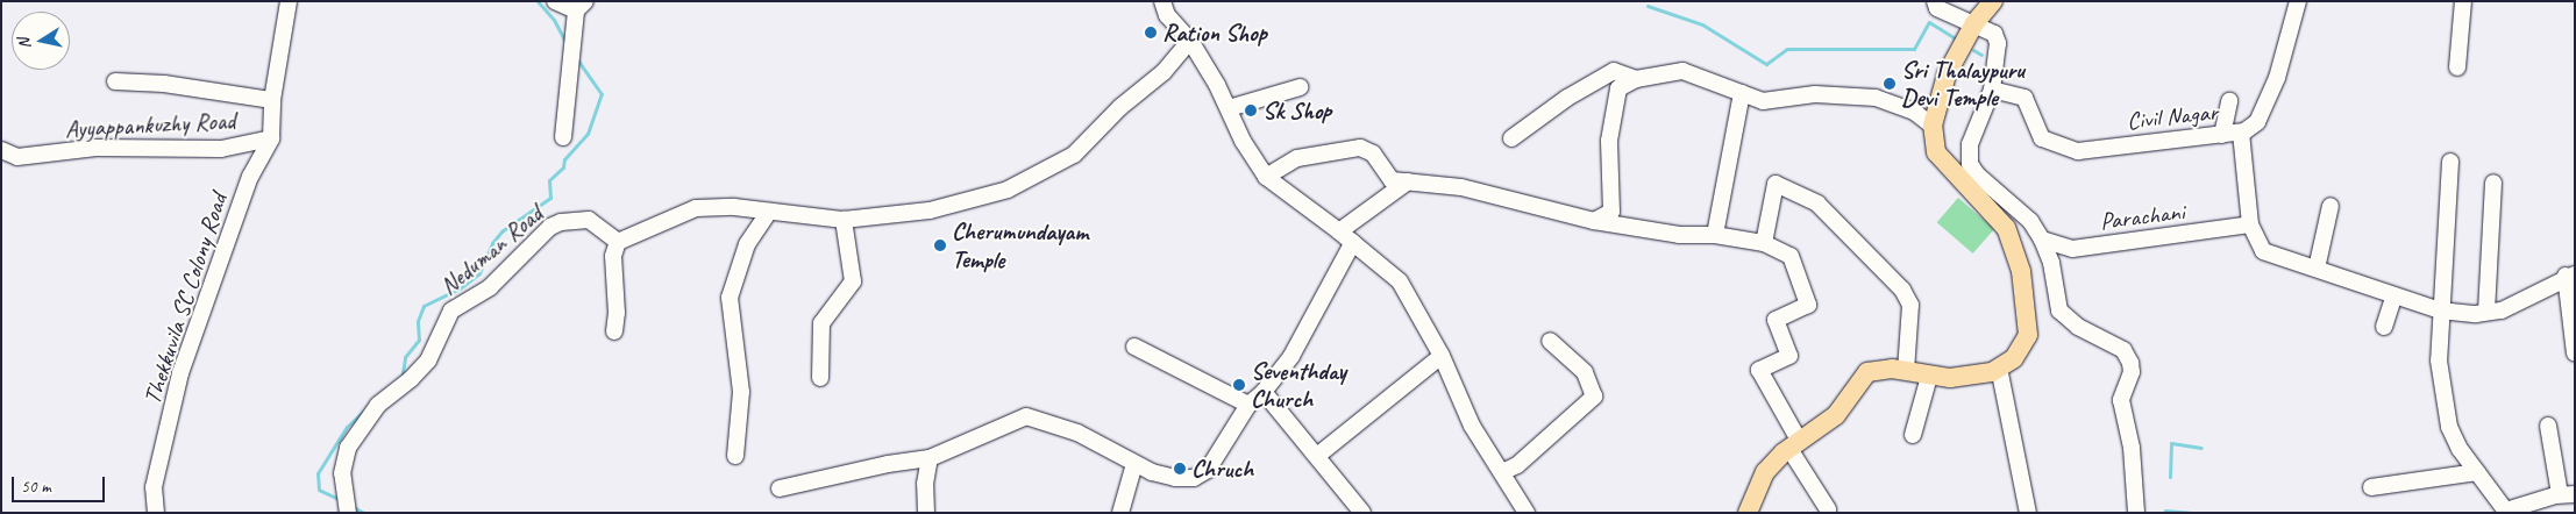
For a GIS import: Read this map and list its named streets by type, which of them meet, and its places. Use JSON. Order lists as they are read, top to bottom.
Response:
{
  "streets": {
    "street": [
      "Civil Nagar",
      "Ayyappankuzhy Road",
      "Parachani",
      "Neduman Road",
      "Thekkuvila SC Colony Road"
    ]
  },
  "crossings": [
    ["Ayyappankuzhy Road", "Thekkuvila SC Colony Road"]
  ],
  "places": [
    "Ration Shop",
    "Sri Thalaypuru Devi Temple",
    "Sk Shop",
    "Cherumundayam Temple",
    "Seventhday Church",
    "Chruch"
  ],
  "scale_bar": "50 m",
  "north": "left"
}
